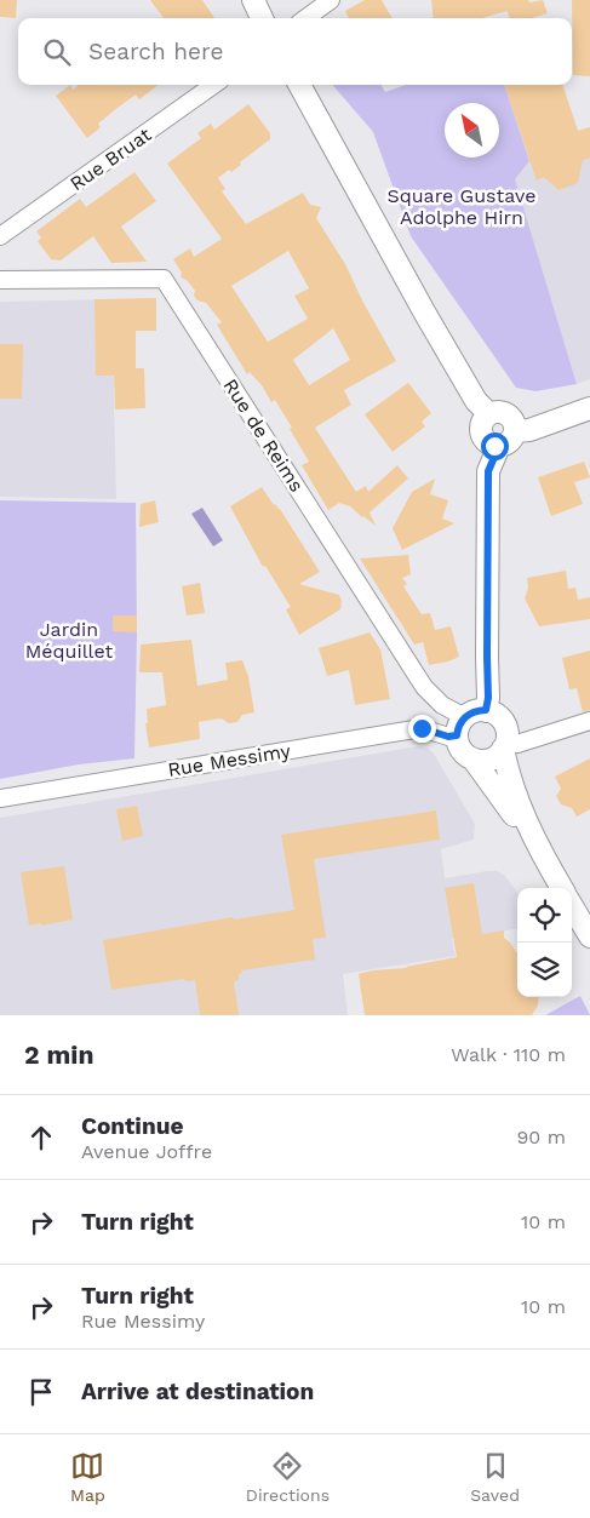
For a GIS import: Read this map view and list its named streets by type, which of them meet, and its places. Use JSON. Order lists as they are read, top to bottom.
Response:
{
  "streets": {
    "street": ["Rue Bruat", "Rue de Reims", "Rue Messimy"]
  },
  "crossings": [
    ["Rue de Reims", "Rue Messimy"]
  ],
  "parks": ["Square Gustave Adolphe Hirn", "Jardin Méquillet"],
  "north": "top left",
  "page": {
    "search": "Search here",
    "heading": ["2 min", "Walk · 110 m"],
    "list": [
      ["Continue", "Avenue Joffre", "90 m"],
      ["Turn right", "10 m"],
      ["Turn right", "Rue Messimy", "10 m"],
      "Arrive at destination"
    ],
    "nav": ["Map", "Directions", "Saved"]
  }
}
